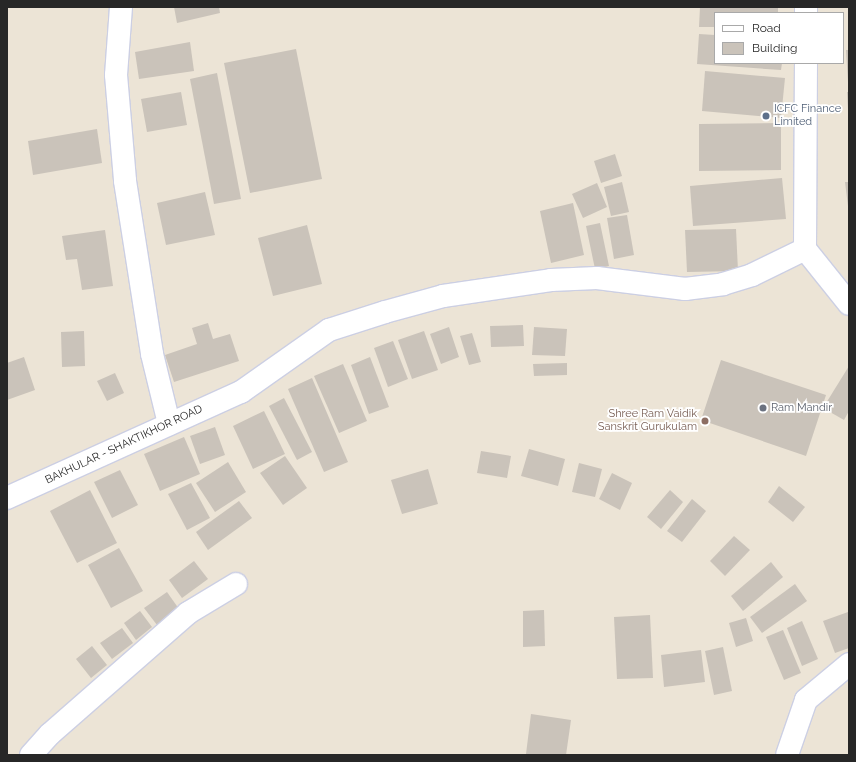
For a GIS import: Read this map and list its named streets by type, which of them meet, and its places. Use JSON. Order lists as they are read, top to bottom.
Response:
{
  "streets": {
    "street": ["BAKHULAR - SHAKTIKHOR ROAD"]
  },
  "places": ["ICFC Finance Limited", "Ram Mandir", "Shree Ram Vaidik Sanskrit Gurukulam"],
  "legend": ["Road", "Building"]
}
